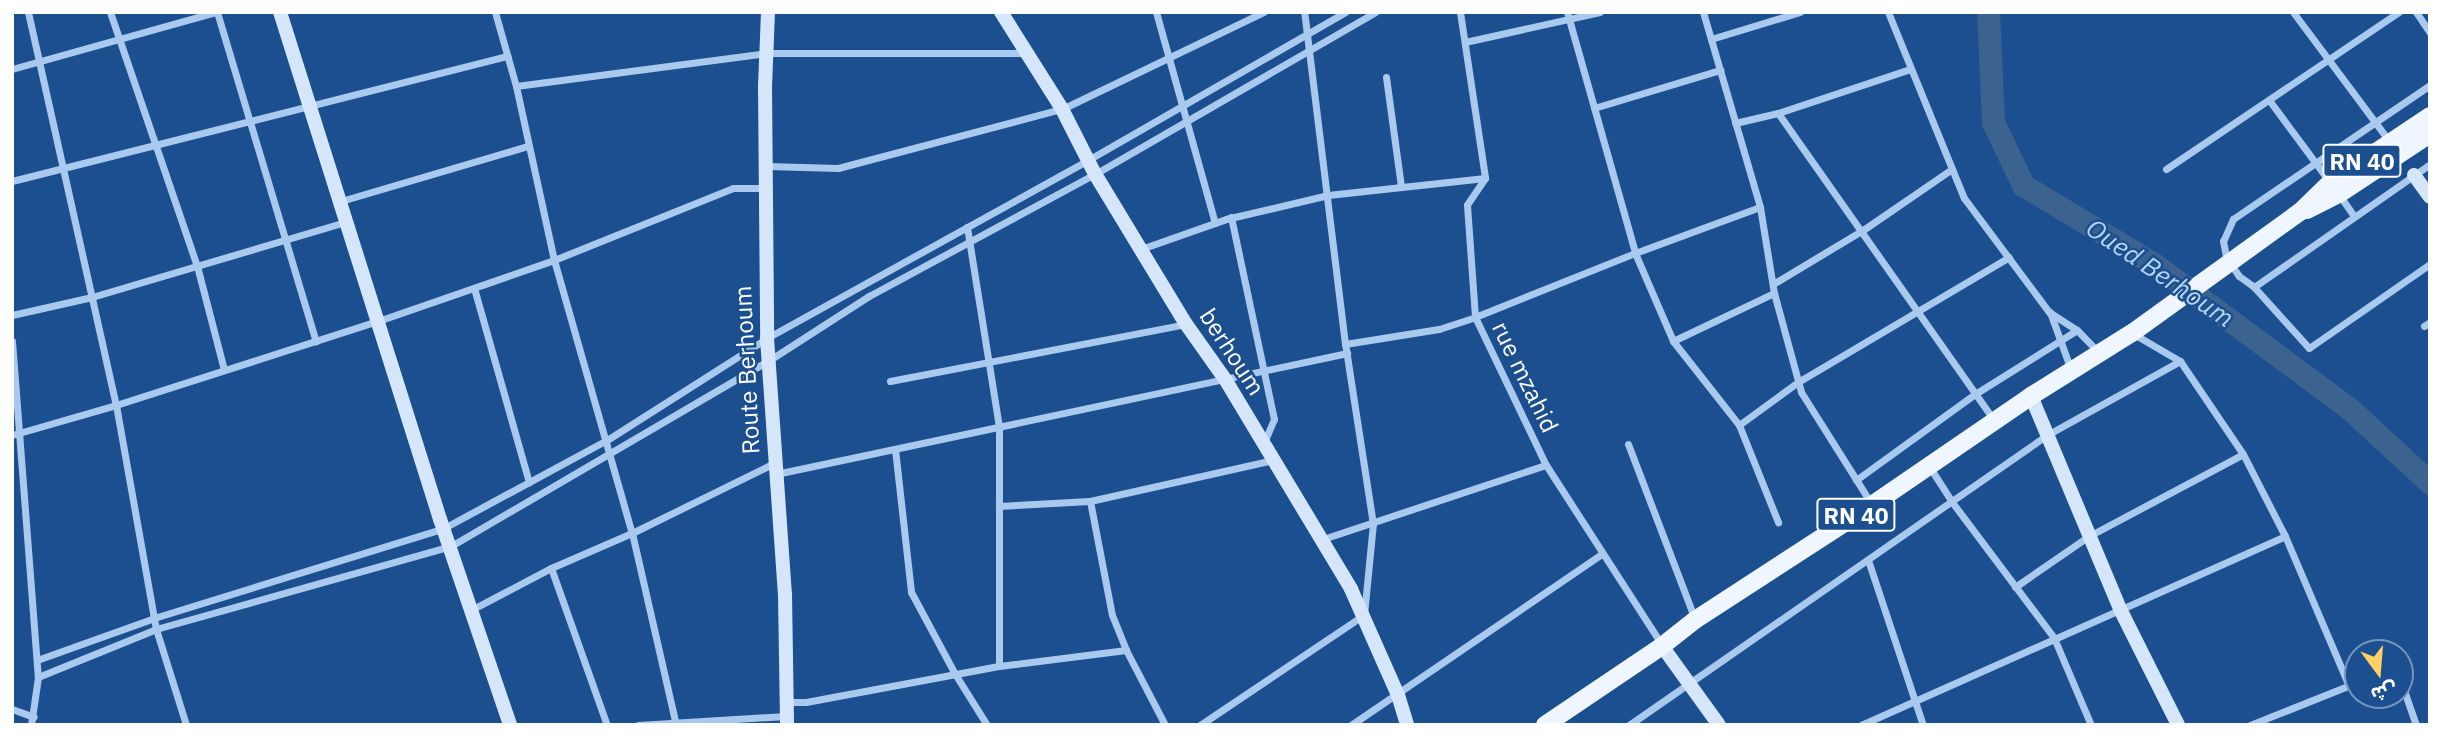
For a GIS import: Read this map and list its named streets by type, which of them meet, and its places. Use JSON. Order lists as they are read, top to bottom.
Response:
{
  "streets": {
    "main road": ["RN 40", "berhoum", "Route Berhoum"],
    "street": ["rue mzahid"]
  },
  "crossings": [
    ["RN 40", "rue mzahid"]
  ],
  "water": ["Oued Berhoum"],
  "north": "bottom"
}
